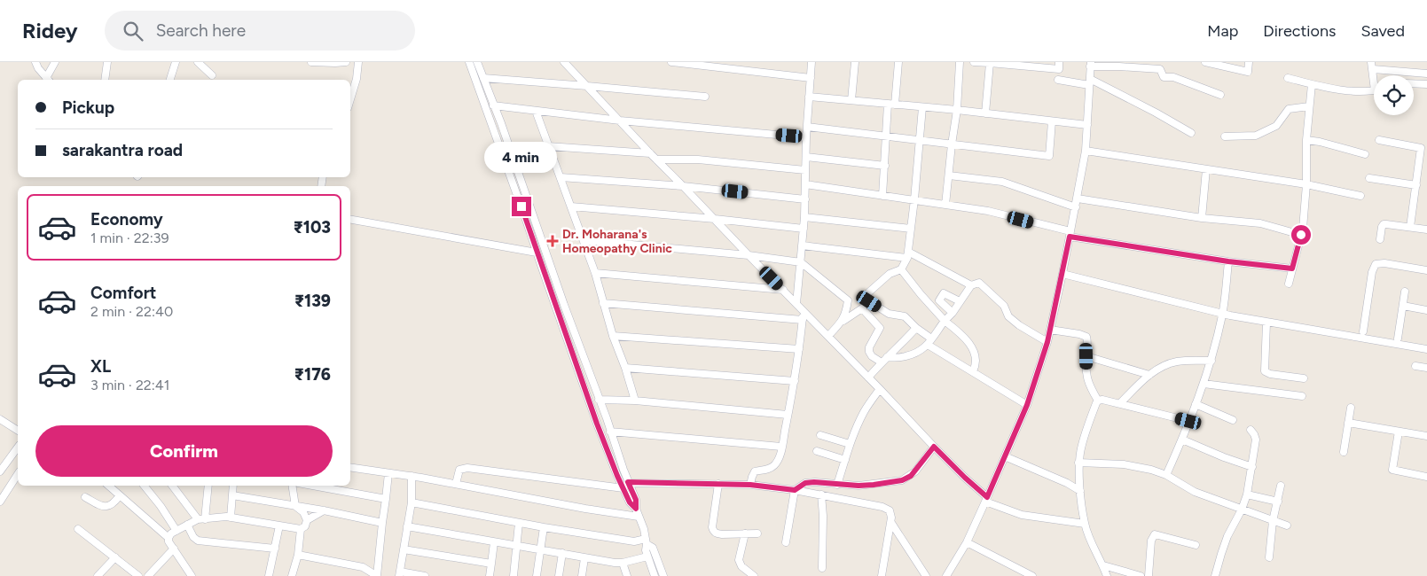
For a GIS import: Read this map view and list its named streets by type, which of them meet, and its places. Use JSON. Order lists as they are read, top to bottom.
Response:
{
  "places": {
    "health": ["Dr. Moharana's Homeopathy Clinic"]
  },
  "page": {
    "header": "Ridey",
    "search": "Search here",
    "nav": ["Map", "Directions", "Saved"],
    "banner": ["Pickup", "sarakantra road"],
    "bubble": "4 min",
    "list": [
      {
        "name": "Economy",
        "note": "1 min · 22:39",
        "value": "₹103"
      },
      {
        "name": "Comfort",
        "note": "2 min · 22:40",
        "value": "₹139"
      },
      {
        "name": "XL",
        "note": "3 min · 22:41",
        "value": "₹176"
      }
    ],
    "buttons": "Confirm"
  }
}
